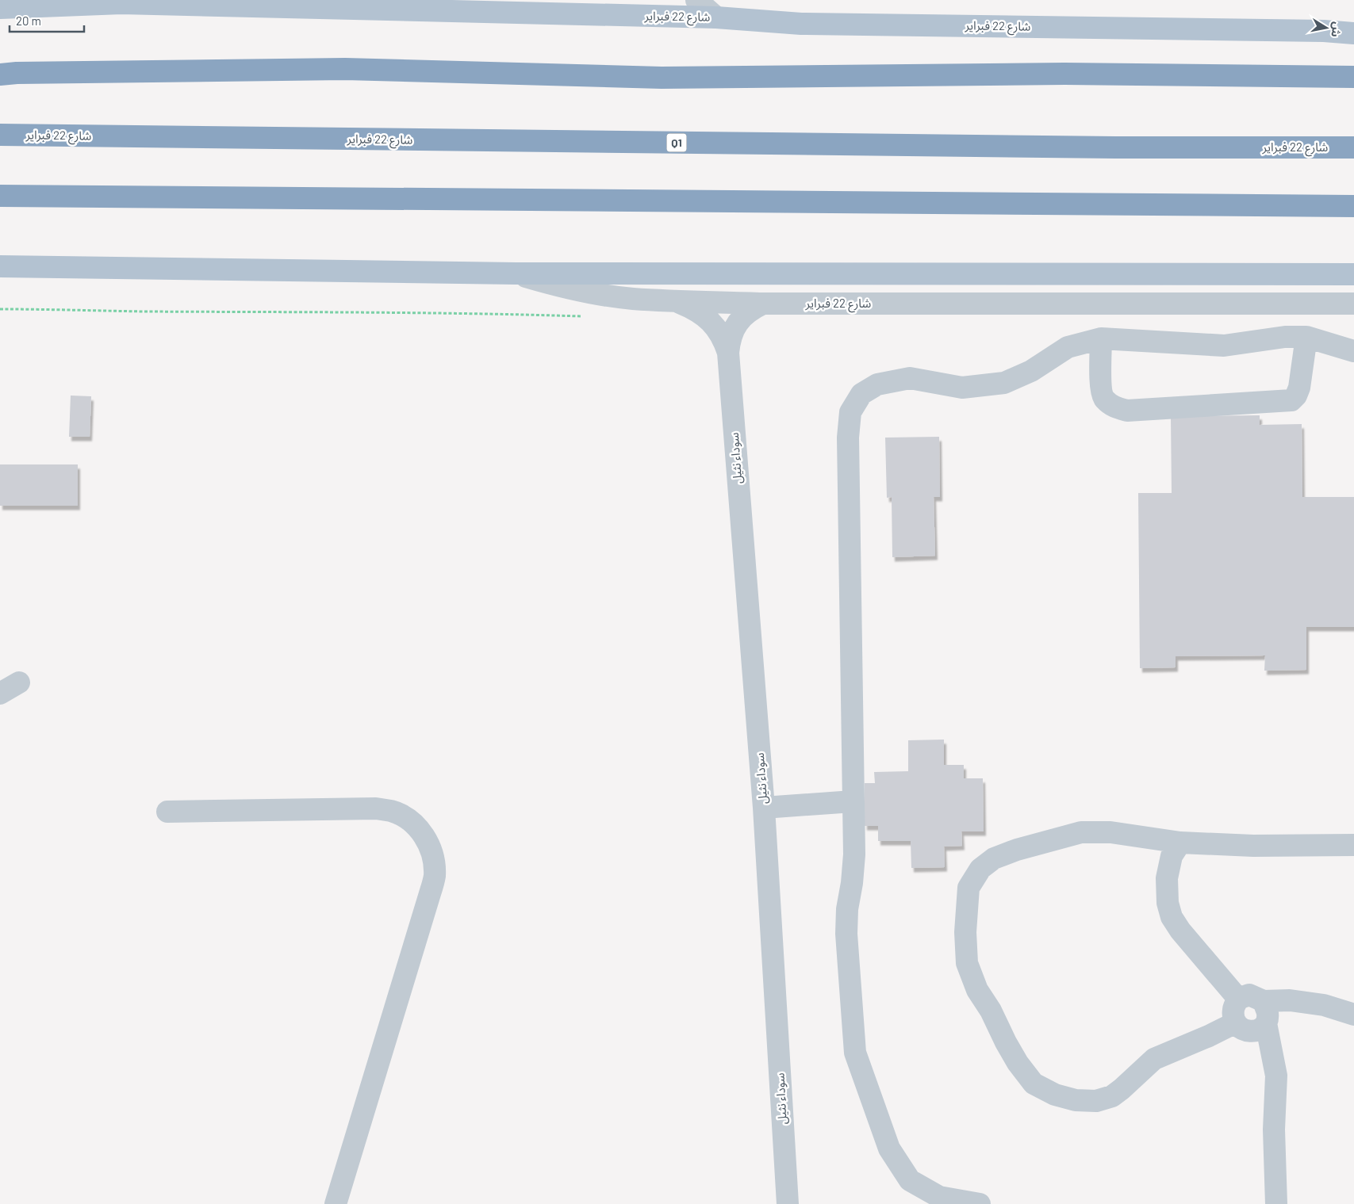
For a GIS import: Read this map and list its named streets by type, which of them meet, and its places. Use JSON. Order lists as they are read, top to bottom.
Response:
{
  "streets": {
    "highway": ["شارع 22 فبراير", "Q1"],
    "street": ["سوداء نثيل"]
  },
  "crossings": [
    ["شارع 22 فبراير", "سوداء نثيل"]
  ],
  "scale_bar": "20 m",
  "north": "right"
}
